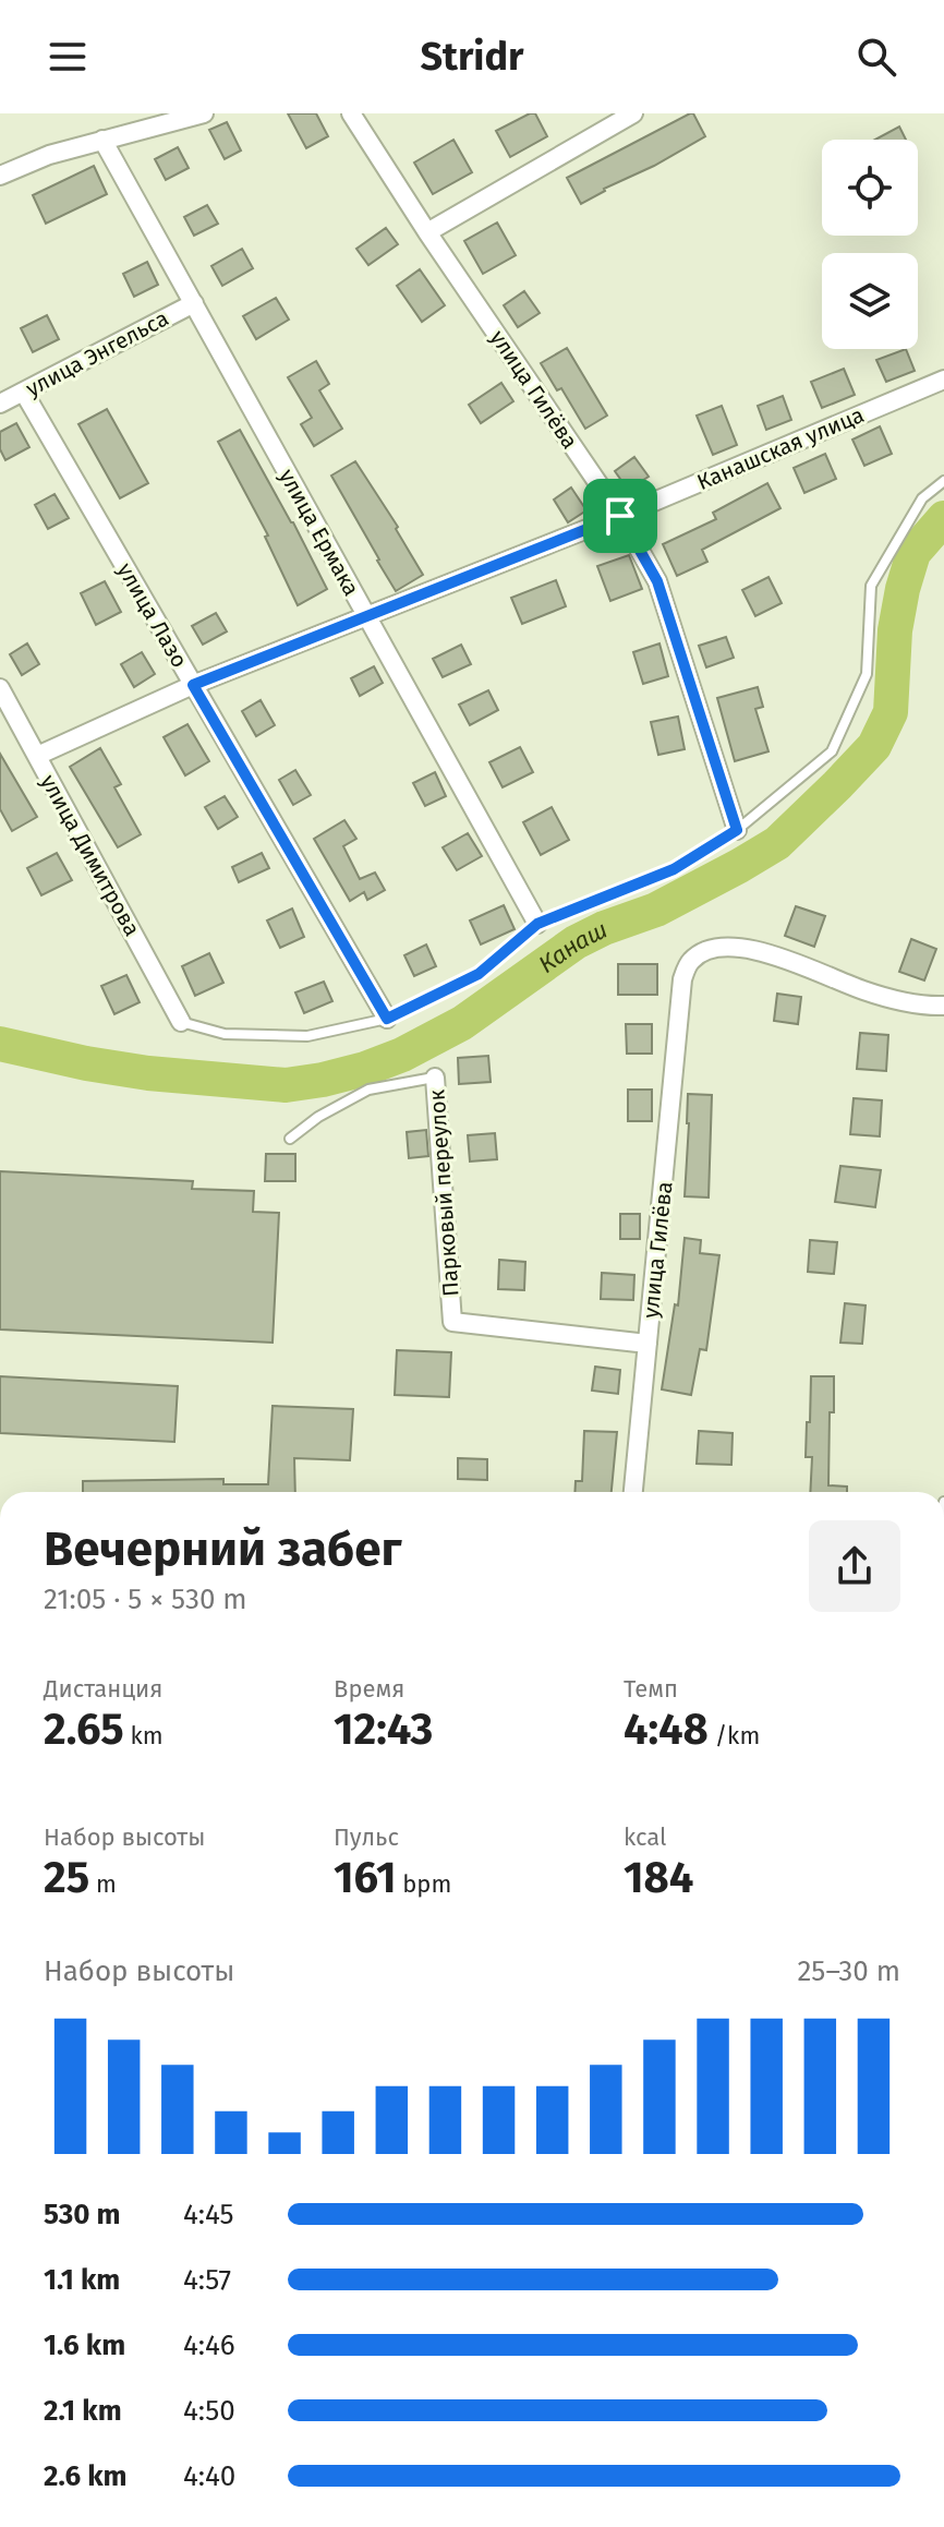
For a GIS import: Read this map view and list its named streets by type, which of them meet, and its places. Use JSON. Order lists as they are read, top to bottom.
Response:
{
  "streets": {
    "street": [
      "улица Энгельса",
      "улица Гилёва",
      "Канашская улица",
      "улица Ермака",
      "улица Лазо",
      "улица Димитрова",
      "Парковый переулок"
    ]
  },
  "crossings": [
    ["улица Энгельса", "улица Ермака"],
    ["улица Энгельса", "улица Лазо"],
    ["улица Гилёва", "Канашская улица"],
    ["улица Гилёва", "Парковый переулок"],
    ["Канашская улица", "улица Ермака"],
    ["Канашская улица", "улица Лазо"],
    ["Канашская улица", "улица Димитрова"]
  ],
  "water": ["Канаш"],
  "page": {
    "header": "Stridr",
    "heading": ["Вечерний забег", "21:05 · 5 × 530 m"],
    "stats": [
      ["Дистанция", "2.65 km"],
      ["Время", "12:43"],
      ["Темп", "4:48 /km"],
      ["Набор высоты", "25 m"],
      ["Пульс", "161 bpm"],
      ["kcal", "184"]
    ],
    "chart": ["Набор высоты", "25–30 m"],
    "list": [
      {
        "name": "530 m",
        "note": "4:45"
      },
      {
        "name": "1.1 km",
        "note": "4:57"
      },
      {
        "name": "1.6 km",
        "note": "4:46"
      },
      {
        "name": "2.1 km",
        "note": "4:50"
      },
      {
        "name": "2.6 km",
        "note": "4:40"
      }
    ]
  }
}
